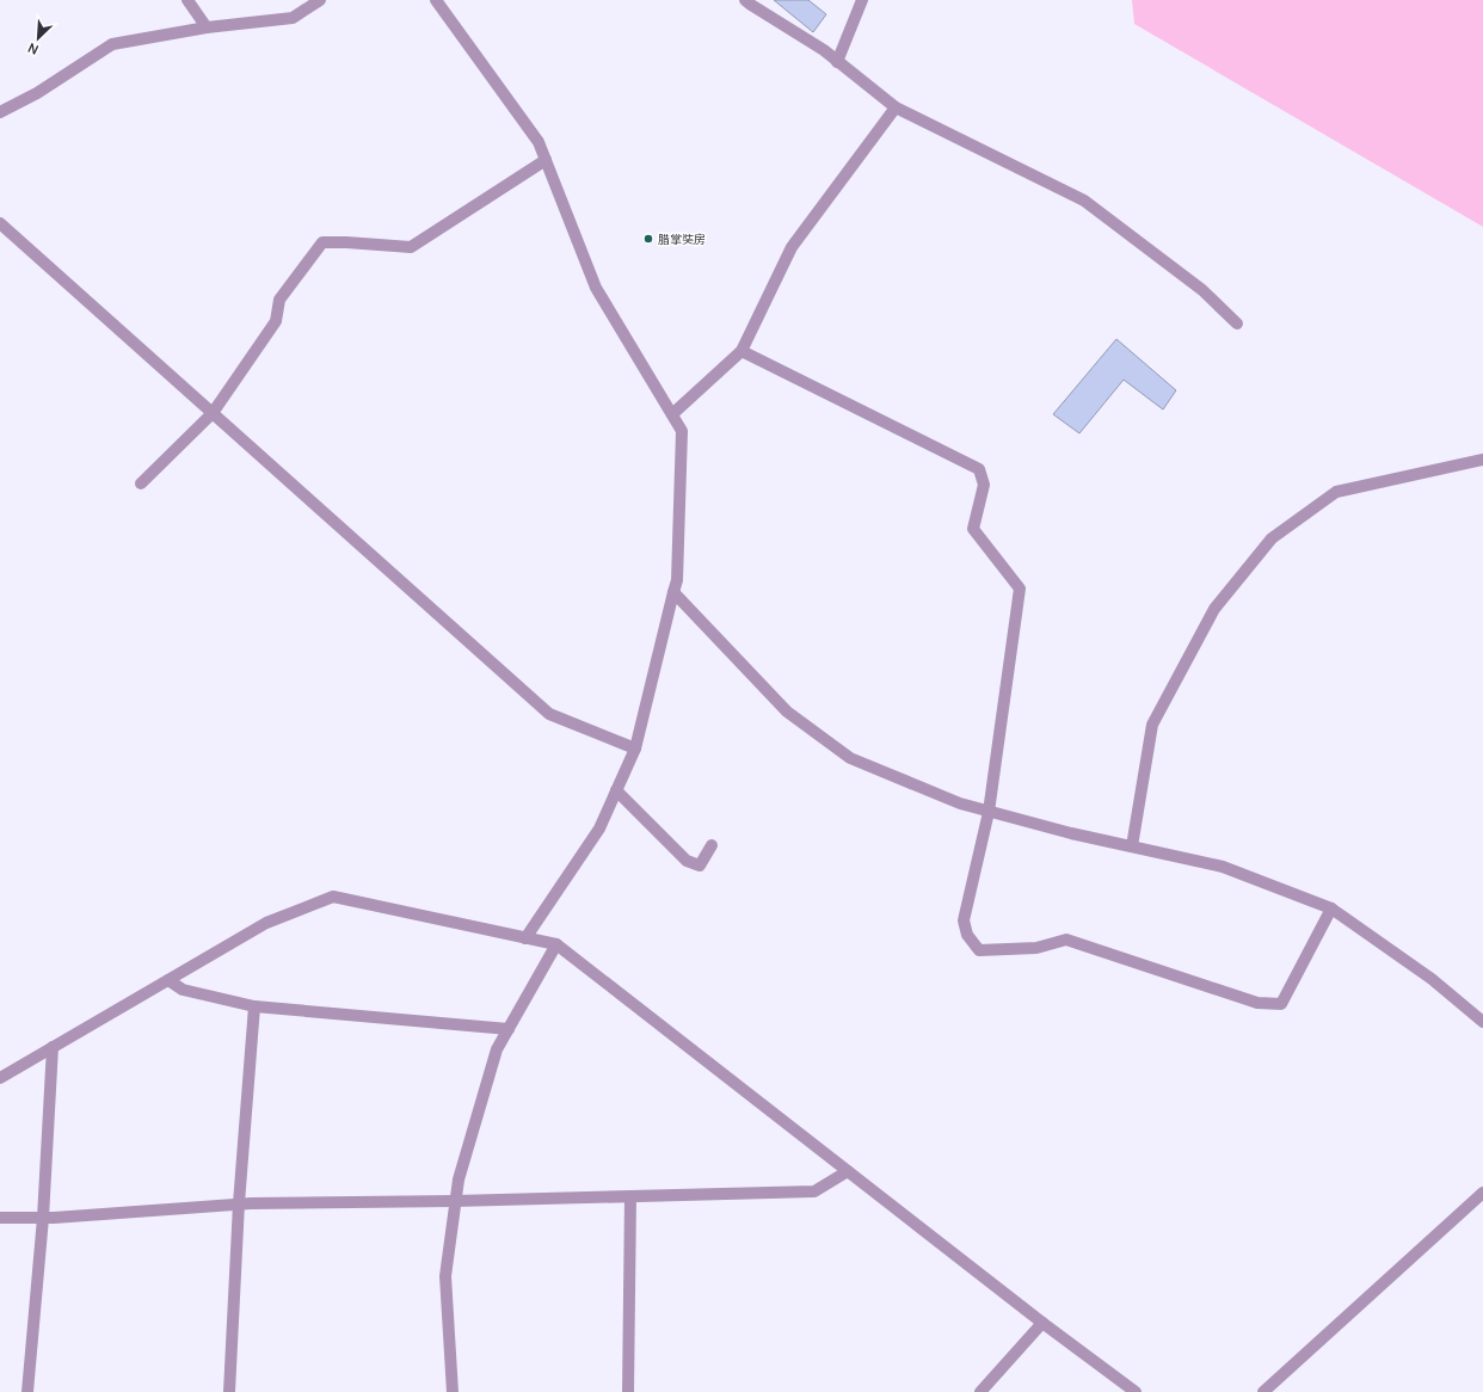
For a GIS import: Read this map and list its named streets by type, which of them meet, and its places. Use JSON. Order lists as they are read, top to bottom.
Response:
{
  "places": ["腊掌奘房"],
  "north": "bottom left"
}
